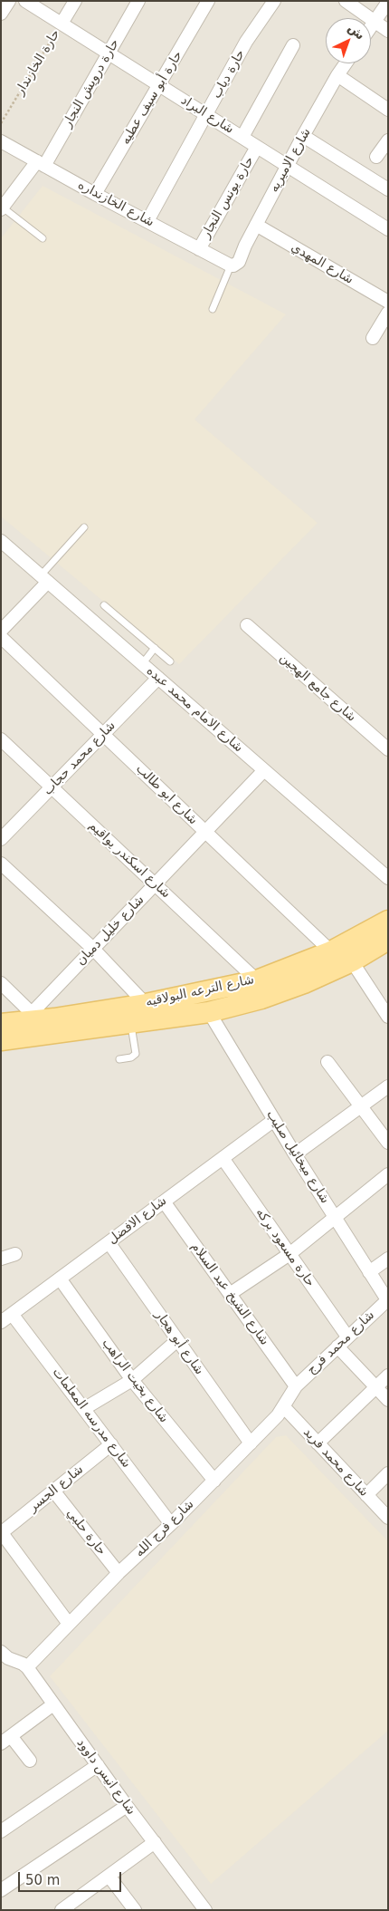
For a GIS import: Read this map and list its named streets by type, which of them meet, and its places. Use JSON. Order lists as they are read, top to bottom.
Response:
{
  "streets": {
    "main road": ["شارع الترعه البولاقيه"],
    "street": [
      "حارة الخازندار",
      "حارة دياب",
      "حارة درويش النجار",
      "حارة أبو سيف عطيه",
      "شارع البراد",
      "شارع الاميريه",
      "حارة يونس النجار",
      "شارع الخازنداره",
      "شارع المهدي",
      "شارع جامع الهجين",
      "شارع الامام محمد عبده",
      "شارع محمد حجاب",
      "شارع ابو طالب",
      "شارع اسكندر يواقيم",
      "شارع خليل دميان",
      "شارع ميخائيل صليب",
      "شارع الافضل",
      "حارة مسعود بركه",
      "شارع الشيخ عبد السلام",
      "شارع أبو هجار",
      "شارع محمد فرج",
      "شارع بخيت الراهب",
      "شارع مدرسه المعلمات",
      "شارع محمد فريد",
      "شارع الجسر",
      "شارع فرج الله",
      "حارة حلبي",
      "شارع انيس داوود"
    ]
  },
  "crossings": [
    ["حارة الخازندار", "شارع البراد"],
    ["حارة دياب", "شارع البراد"],
    ["حارة دياب", "شارع الخازنداره"],
    ["حارة درويش النجار", "شارع البراد"],
    ["حارة درويش النجار", "شارع الخازنداره"],
    ["حارة أبو سيف عطيه", "شارع البراد"],
    ["حارة أبو سيف عطيه", "شارع الخازنداره"],
    ["شارع البراد", "شارع الاميريه"],
    ["شارع البراد", "حارة يونس النجار"],
    ["شارع الاميريه", "شارع الخازنداره"],
    ["شارع الاميريه", "شارع المهدي"],
    ["حارة يونس النجار", "شارع الخازنداره"],
    ["شارع الامام محمد عبده", "شارع محمد حجاب"],
    ["شارع الامام محمد عبده", "شارع خليل دميان"],
    ["شارع محمد حجاب", "شارع ابو طالب"],
    ["شارع محمد حجاب", "شارع اسكندر يواقيم"],
    ["شارع ابو طالب", "شارع خليل دميان"],
    ["شارع ابو طالب", "شارع الترعه البولاقيه"],
    ["شارع اسكندر يواقيم", "شارع خليل دميان"],
    ["شارع اسكندر يواقيم", "شارع الترعه البولاقيه"],
    ["شارع خليل دميان", "شارع الترعه البولاقيه"],
    ["شارع الترعه البولاقيه", "شارع ميخائيل صليب"],
    ["شارع ميخائيل صليب", "شارع الافضل"],
    ["شارع ميخائيل صليب", "شارع محمد فرج"],
    ["شارع الافضل", "حارة مسعود بركه"],
    ["شارع الافضل", "شارع الشيخ عبد السلام"],
    ["شارع الافضل", "شارع أبو هجار"],
    ["شارع الافضل", "شارع بخيت الراهب"],
    ["شارع الافضل", "شارع مدرسه المعلمات"],
    ["حارة مسعود بركه", "شارع محمد فرج"],
    ["شارع الشيخ عبد السلام", "شارع محمد فرج"],
    ["شارع الشيخ عبد السلام", "شارع فرج الله"],
    ["شارع أبو هجار", "شارع فرج الله"],
    ["شارع محمد فرج", "شارع فرج الله"],
    ["شارع بخيت الراهب", "شارع فرج الله"],
    ["شارع مدرسه المعلمات", "شارع الجسر"],
    ["شارع مدرسه المعلمات", "شارع فرج الله"],
    ["شارع محمد فريد", "شارع فرج الله"],
    ["شارع الجسر", "حارة حلبي"],
    ["شارع فرج الله", "حارة حلبي"],
    ["شارع فرج الله", "شارع انيس داوود"]
  ],
  "scale_bar": "50 m",
  "north": "top right"
}
